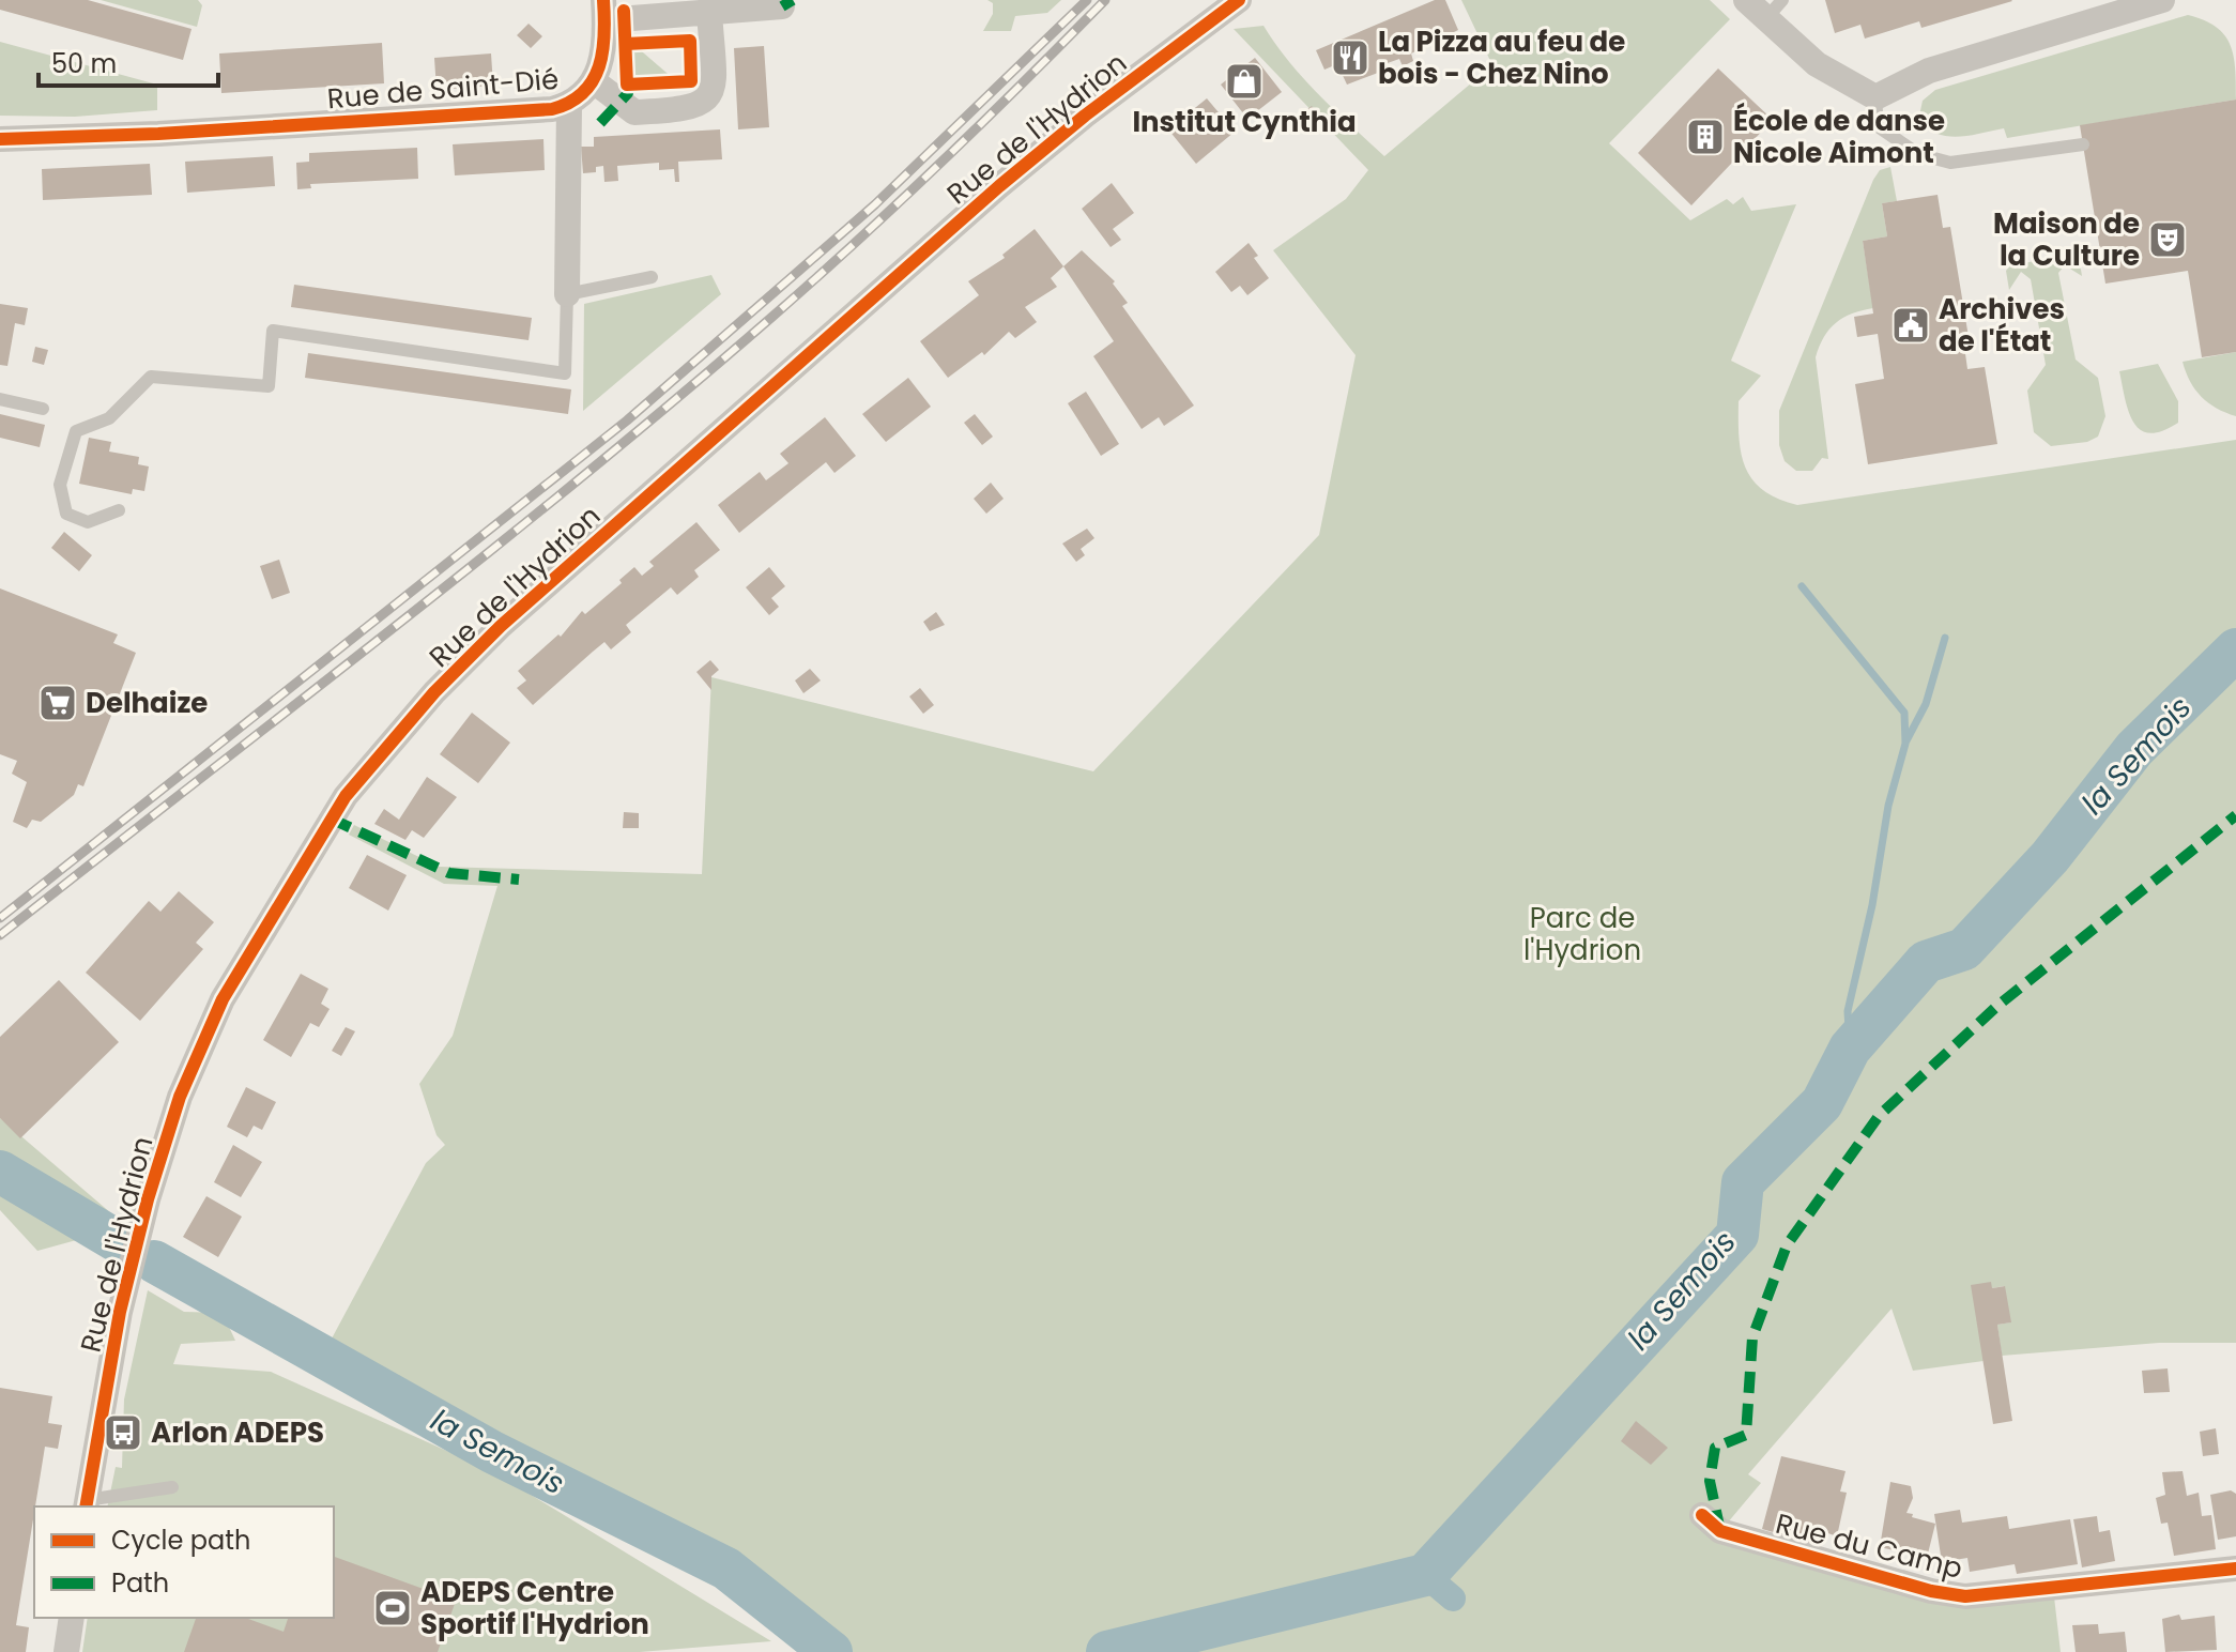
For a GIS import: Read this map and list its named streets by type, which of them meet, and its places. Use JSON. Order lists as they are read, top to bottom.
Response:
{
  "streets": {
    "street": ["Rue de Saint-Dié", "Rue de l'Hydrion", "Rue du Camp"]
  },
  "water": ["la Semois"],
  "parks": ["Parc de l'Hydrion"],
  "places": {
    "restaurant": ["La Pizza au feu de bois - Chez Nino"],
    "shop": ["Institut Cynthia"],
    "building": ["École de danse Nicole Aimont"],
    "theatre": ["Maison de la Culture"],
    "public building": ["Archives de l'État"],
    "supermarket": ["Delhaize"],
    "bus stop": ["Arlon ADEPS"],
    "sports": ["ADEPS Centre Sportif l'Hydrion"]
  },
  "legend": ["Cycle path", "Path"],
  "scale_bar": "50 m"
}
